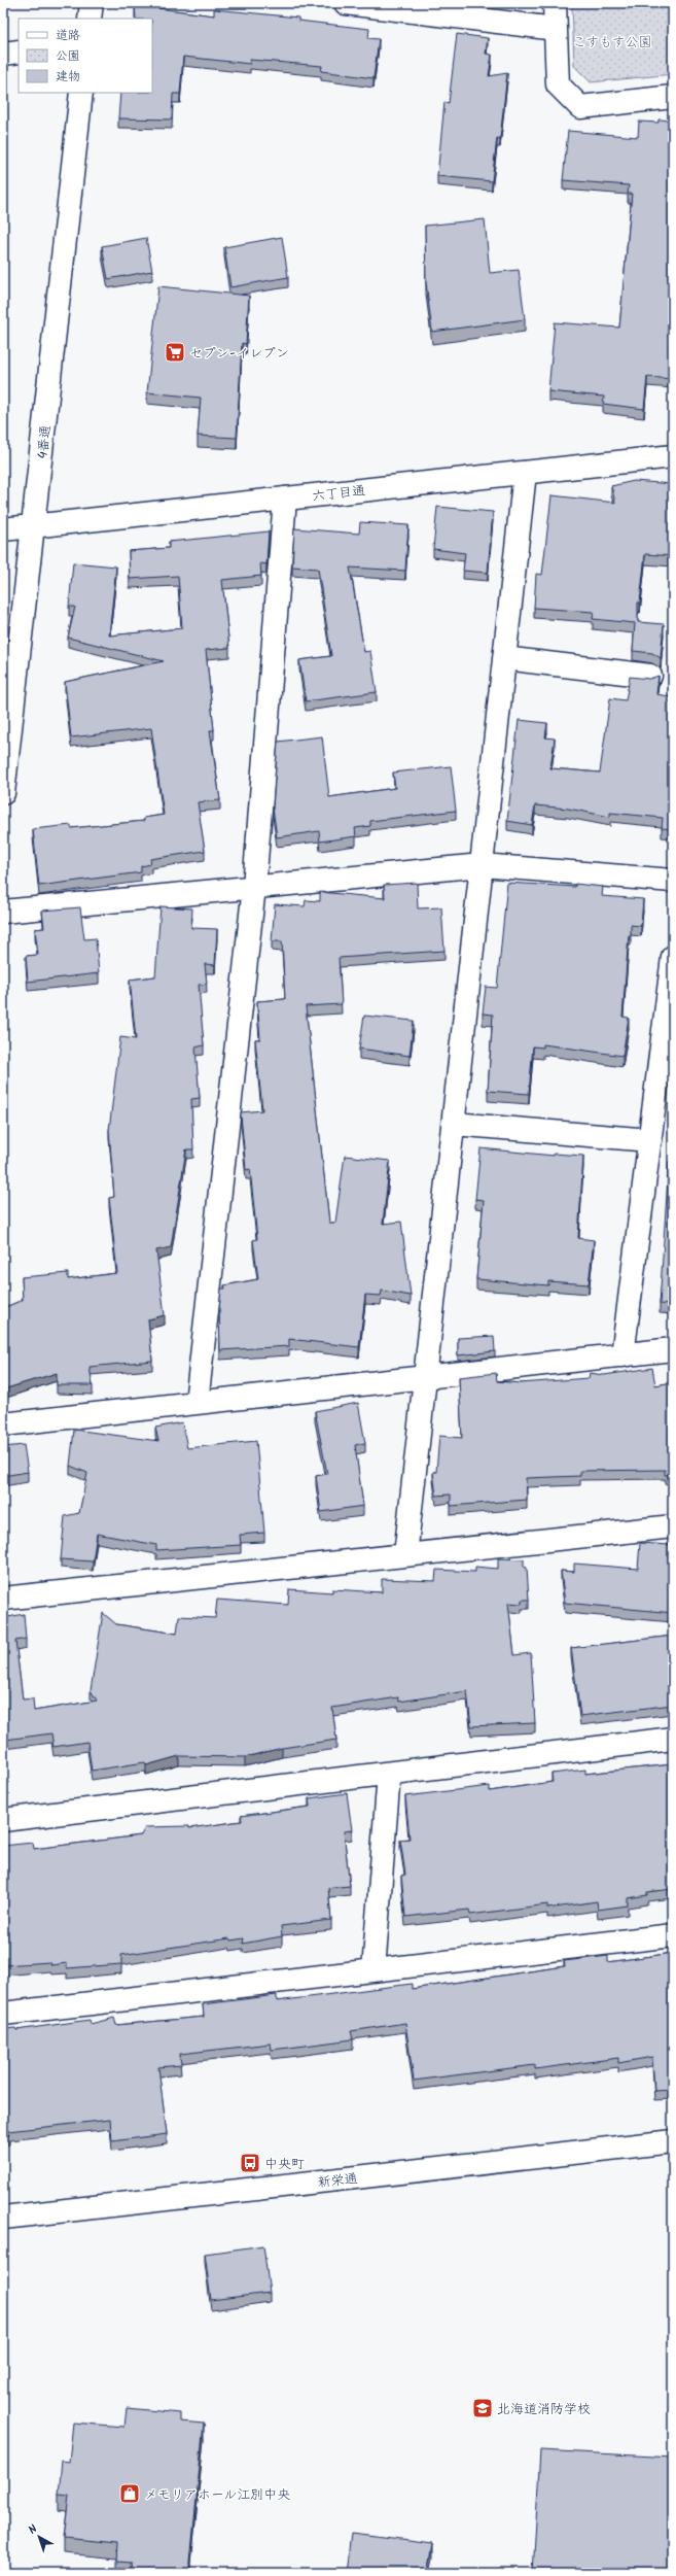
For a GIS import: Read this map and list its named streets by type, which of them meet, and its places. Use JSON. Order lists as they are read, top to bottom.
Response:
{
  "streets": {
    "street": ["4番通", "六丁目通", "新栄通"]
  },
  "crossings": [
    ["4番通", "六丁目通"]
  ],
  "parks": ["こすもす公園"],
  "places": {
    "supermarket": ["セブン-イレブン"],
    "bus stop": ["中央町"],
    "school or university": ["北海道消防学校"],
    "shop": ["メモリアホール江別中央"]
  },
  "legend": ["道路", "公園", "建物"],
  "north": "top left"
}
